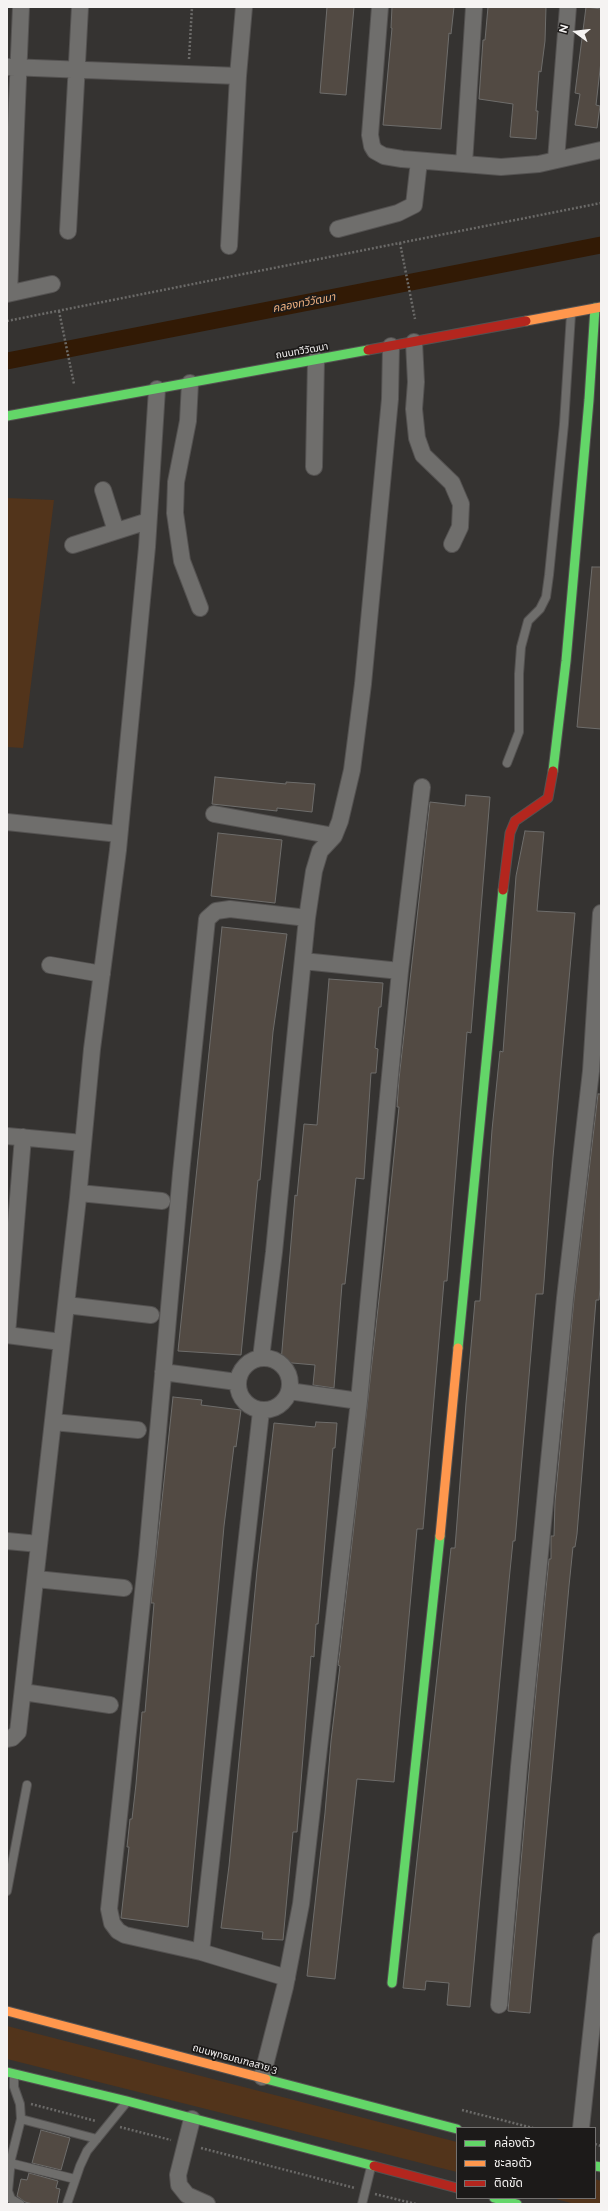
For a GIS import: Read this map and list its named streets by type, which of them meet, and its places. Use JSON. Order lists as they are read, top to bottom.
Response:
{
  "streets": {
    "street": ["ถนนทวีวัฒนา", "ถนนพุทธมณฑลสาย 3"]
  },
  "water": ["คลองทวีวัฒนา"],
  "legend": ["คล่องตัว", "ชะลอตัว", "ติดขัด"],
  "north": "left"
}
